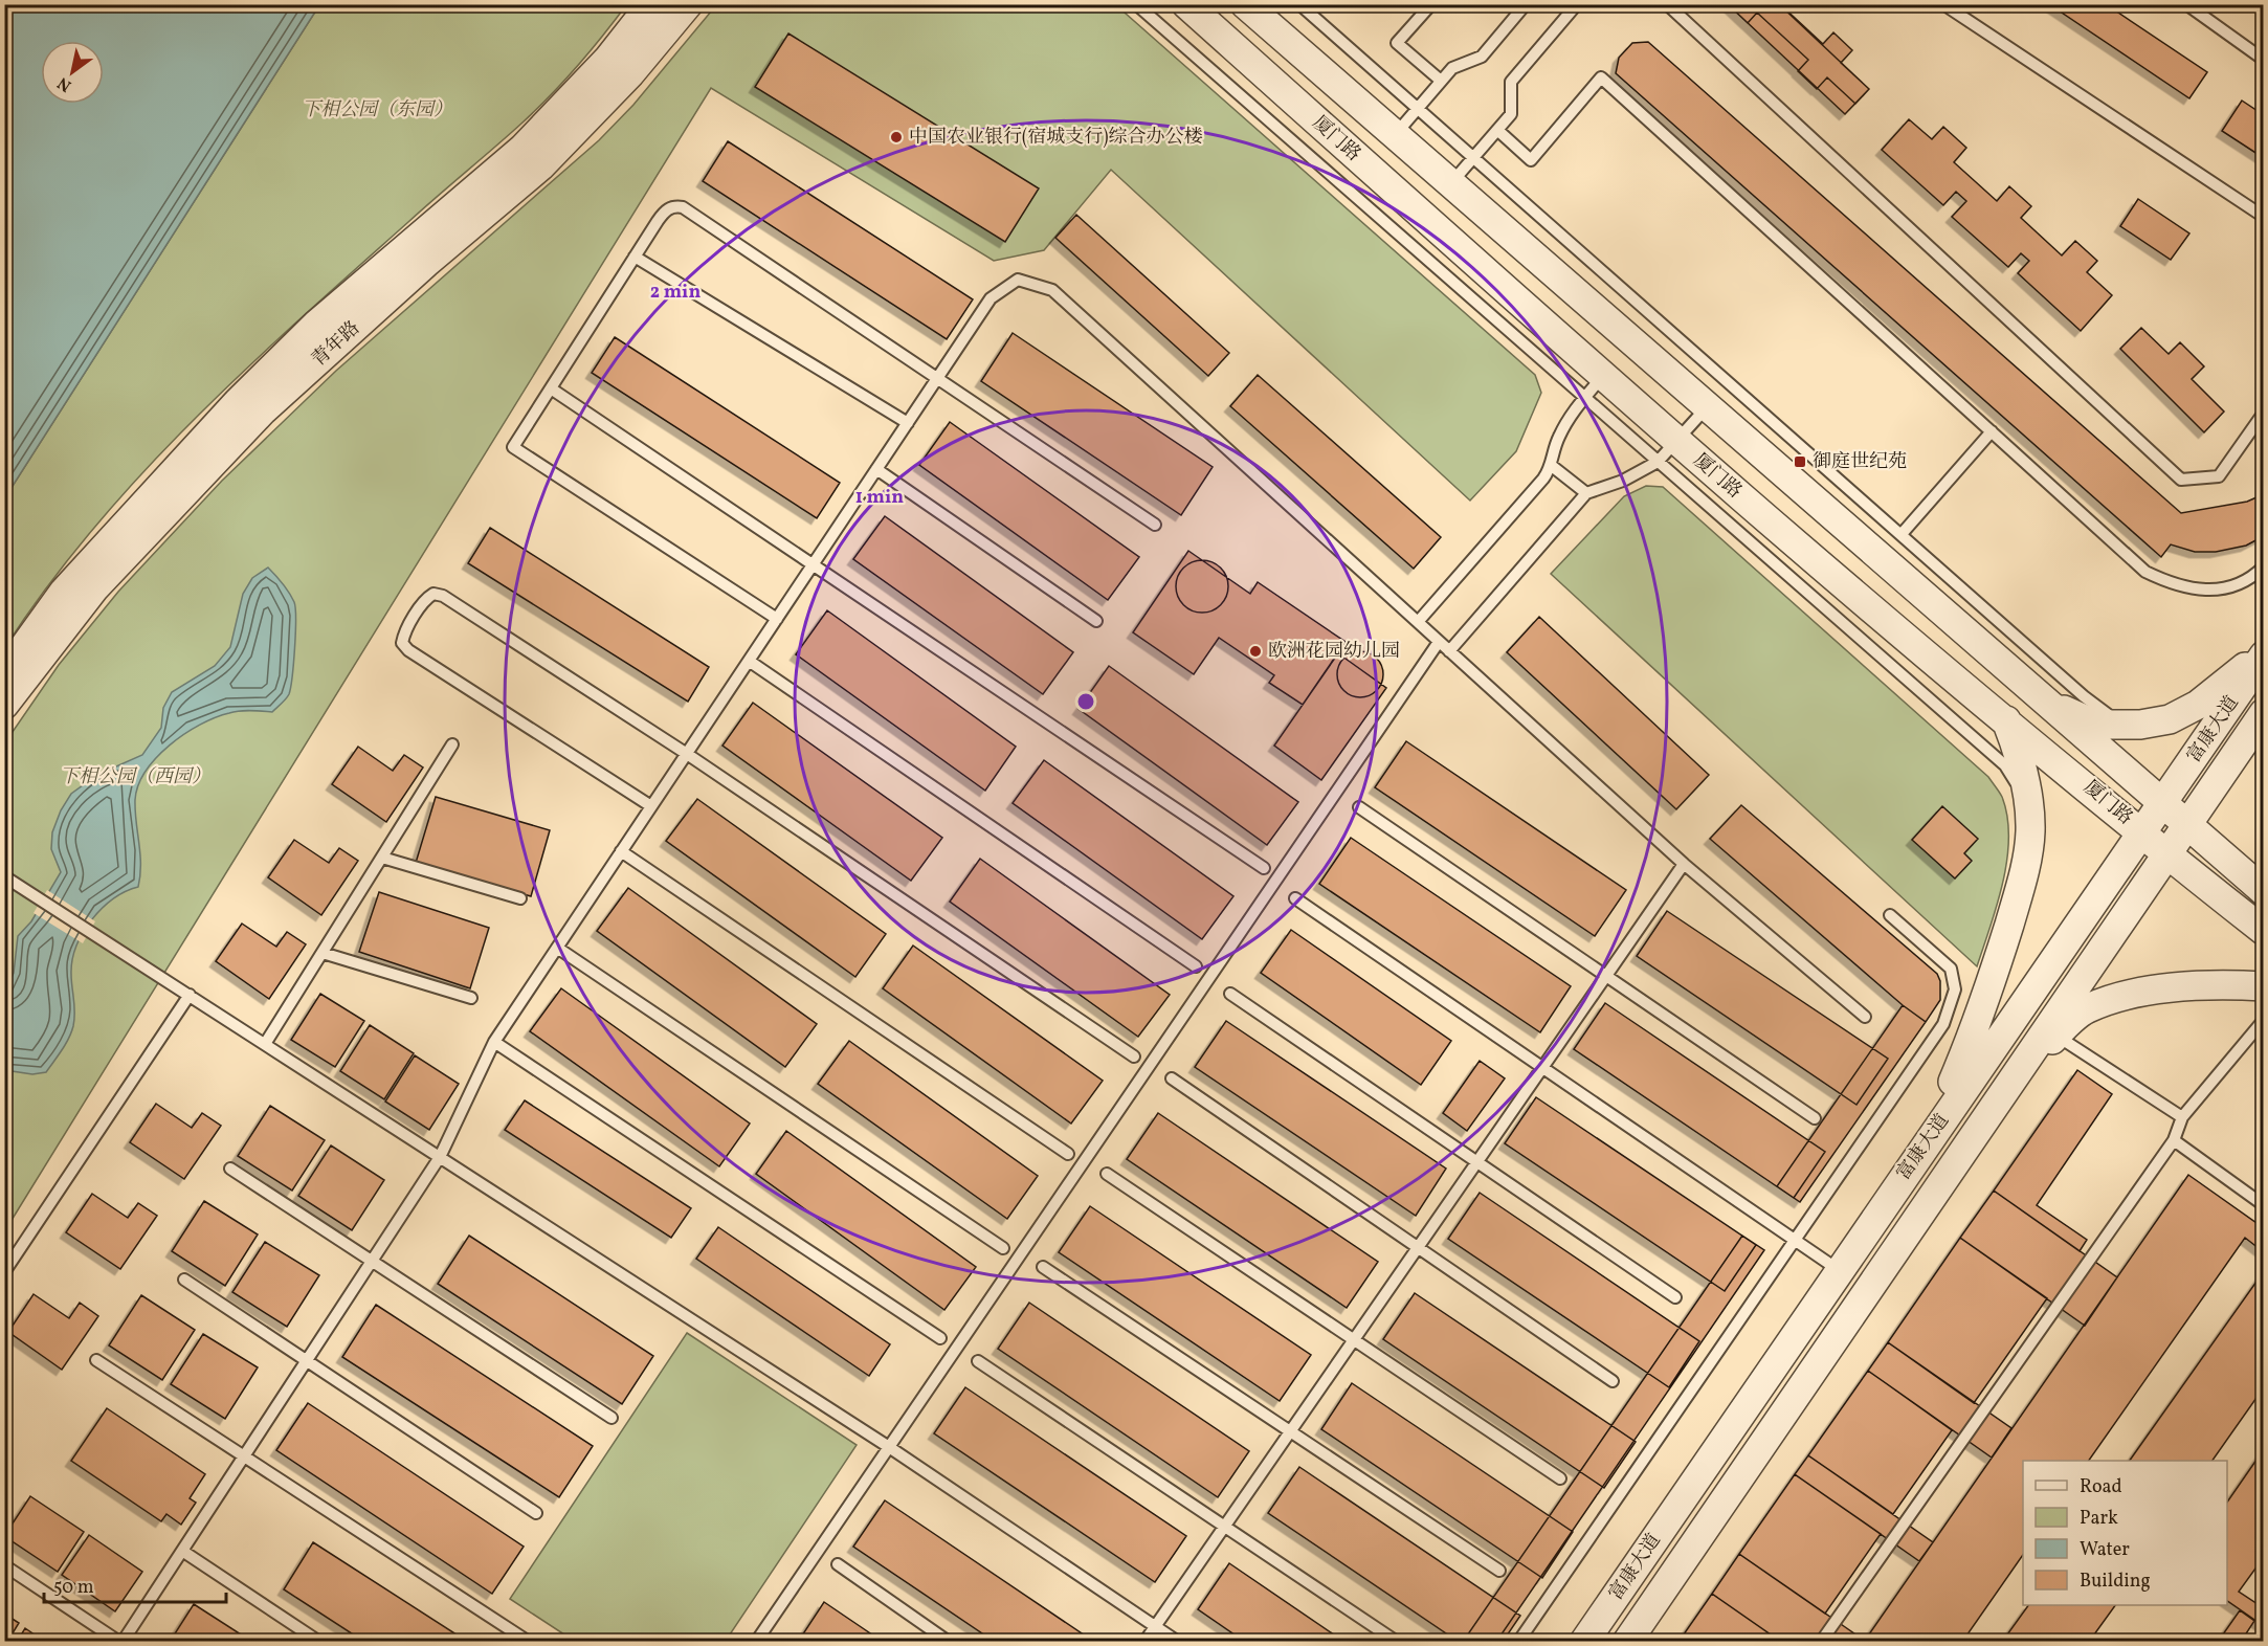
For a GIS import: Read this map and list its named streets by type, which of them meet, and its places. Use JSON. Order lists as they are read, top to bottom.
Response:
{
  "streets": {
    "street": ["厦门路", "青年路", "富康大道"]
  },
  "crossings": [
    ["厦门路", "富康大道"]
  ],
  "parks": ["下相公园（东园）", "下相公园（西园）"],
  "places": {
    "other": ["中国农业银行(宿城支行)综合办公楼", "欧洲花园幼儿园"],
    "transit": ["御庭世纪苑"]
  },
  "legend": [
    "Road",
    "Park",
    "Water",
    "Building"
  ],
  "scale_bar": "50 m",
  "north": "bottom left",
  "rings": ["2 min", "1 min"]
}
